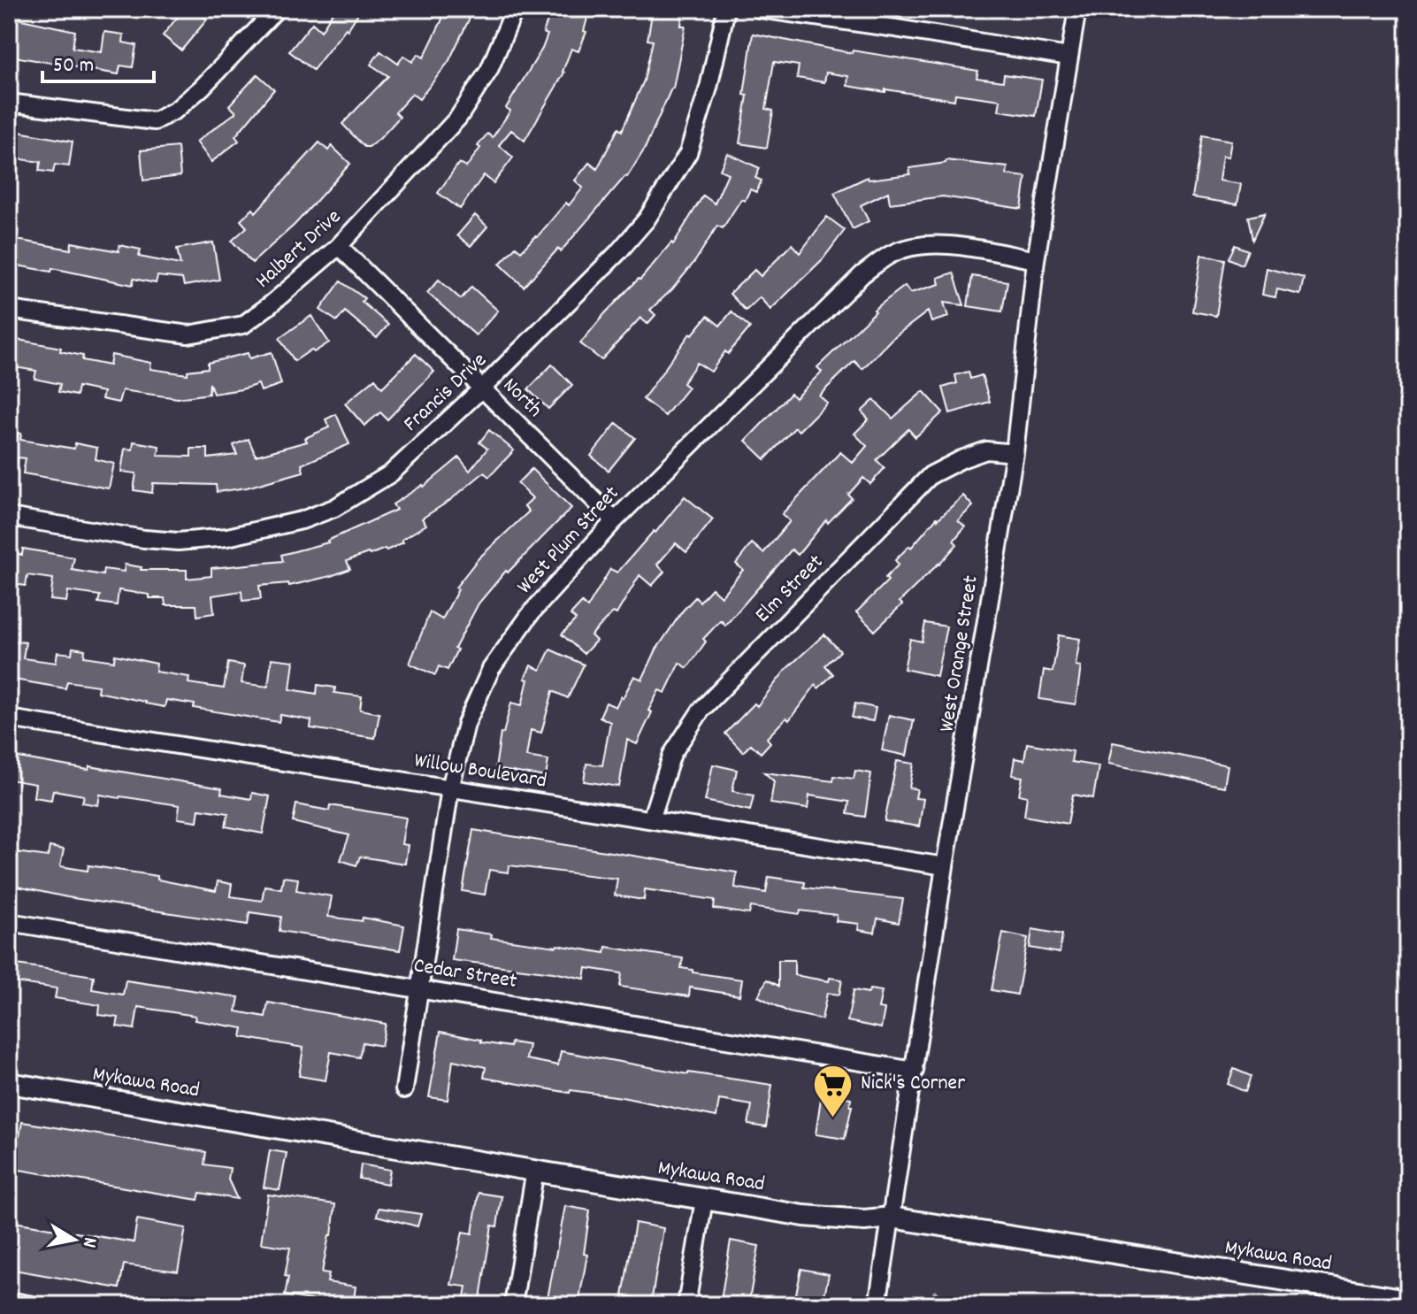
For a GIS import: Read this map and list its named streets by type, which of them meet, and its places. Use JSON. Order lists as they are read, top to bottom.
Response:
{
  "streets": {
    "main road": ["Mykawa Road"],
    "street": [
      "Halbert Drive",
      "Francis Drive",
      "North",
      "West Plum Street",
      "Elm Street",
      "West Orange Street",
      "Willow Boulevard",
      "Cedar Street"
    ]
  },
  "crossings": [
    ["Halbert Drive", "North"],
    ["Francis Drive", "North"],
    ["North", "West Plum Street"],
    ["West Plum Street", "West Orange Street"],
    ["West Plum Street", "Willow Boulevard"],
    ["West Plum Street", "Cedar Street"],
    ["Elm Street", "West Orange Street"],
    ["Elm Street", "Willow Boulevard"],
    ["West Orange Street", "Willow Boulevard"],
    ["West Orange Street", "Cedar Street"],
    ["West Orange Street", "Mykawa Road"]
  ],
  "places": {
    "supermarket": ["Nick's Corner"]
  },
  "scale_bar": "50 m",
  "north": "right"
}
